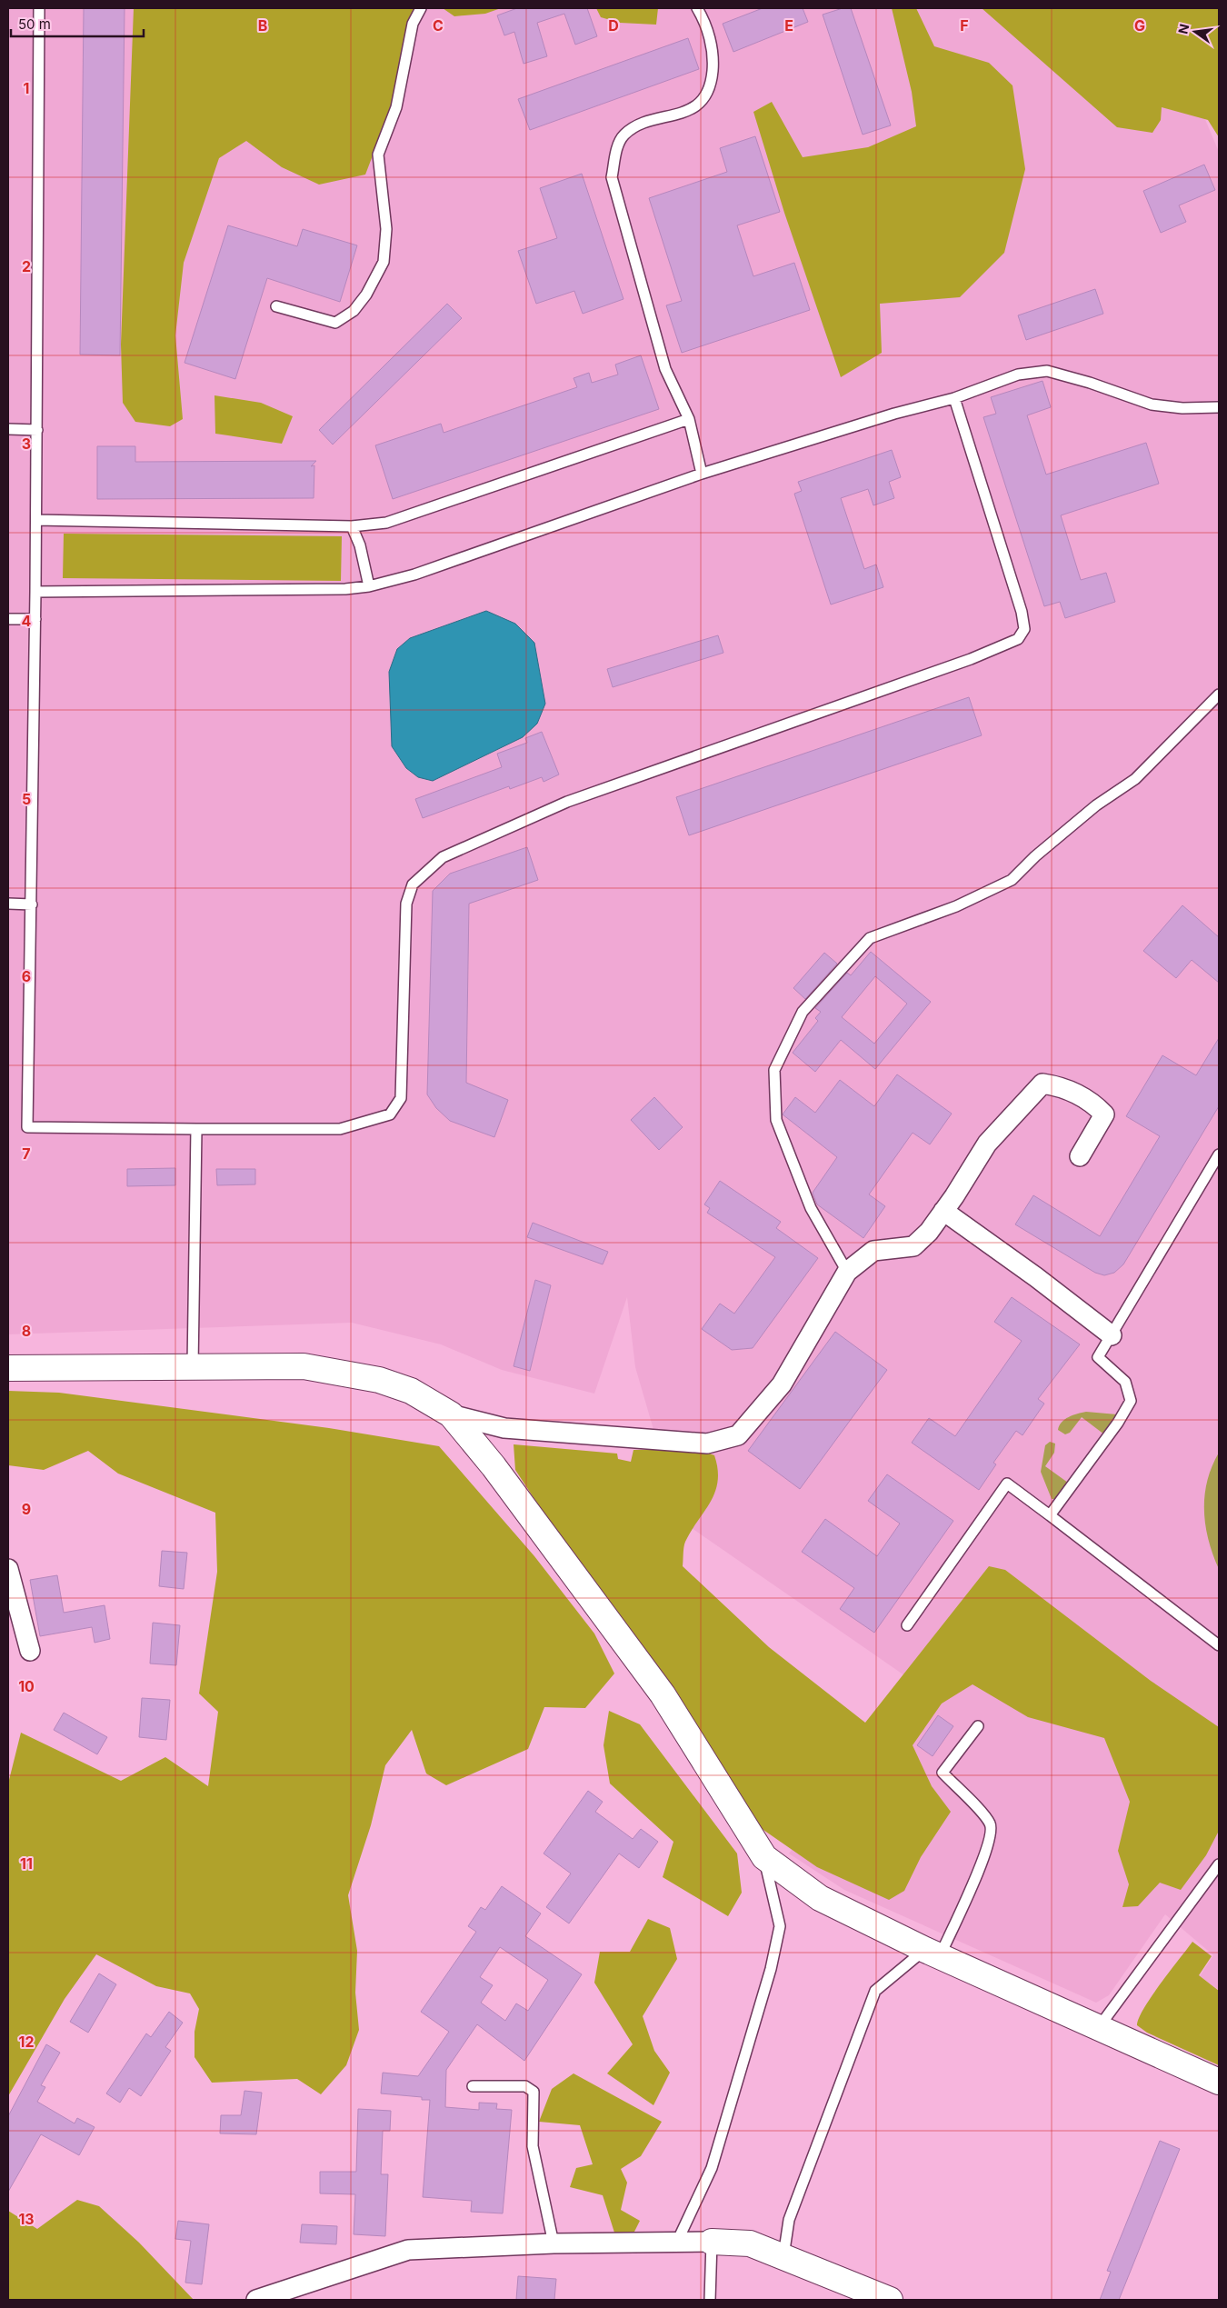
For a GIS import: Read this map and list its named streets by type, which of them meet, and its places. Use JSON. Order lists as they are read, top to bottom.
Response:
{
  "scale_bar": "50 m",
  "north": "left",
  "grid": {
    "columns": [
      "B",
      "C",
      "D",
      "E",
      "F",
      "G"
    ],
    "rows": [
      "1",
      "2",
      "3",
      "4",
      "5",
      "6",
      "7",
      "8",
      "9",
      "10",
      "11",
      "12",
      "13"
    ]
  }
}
